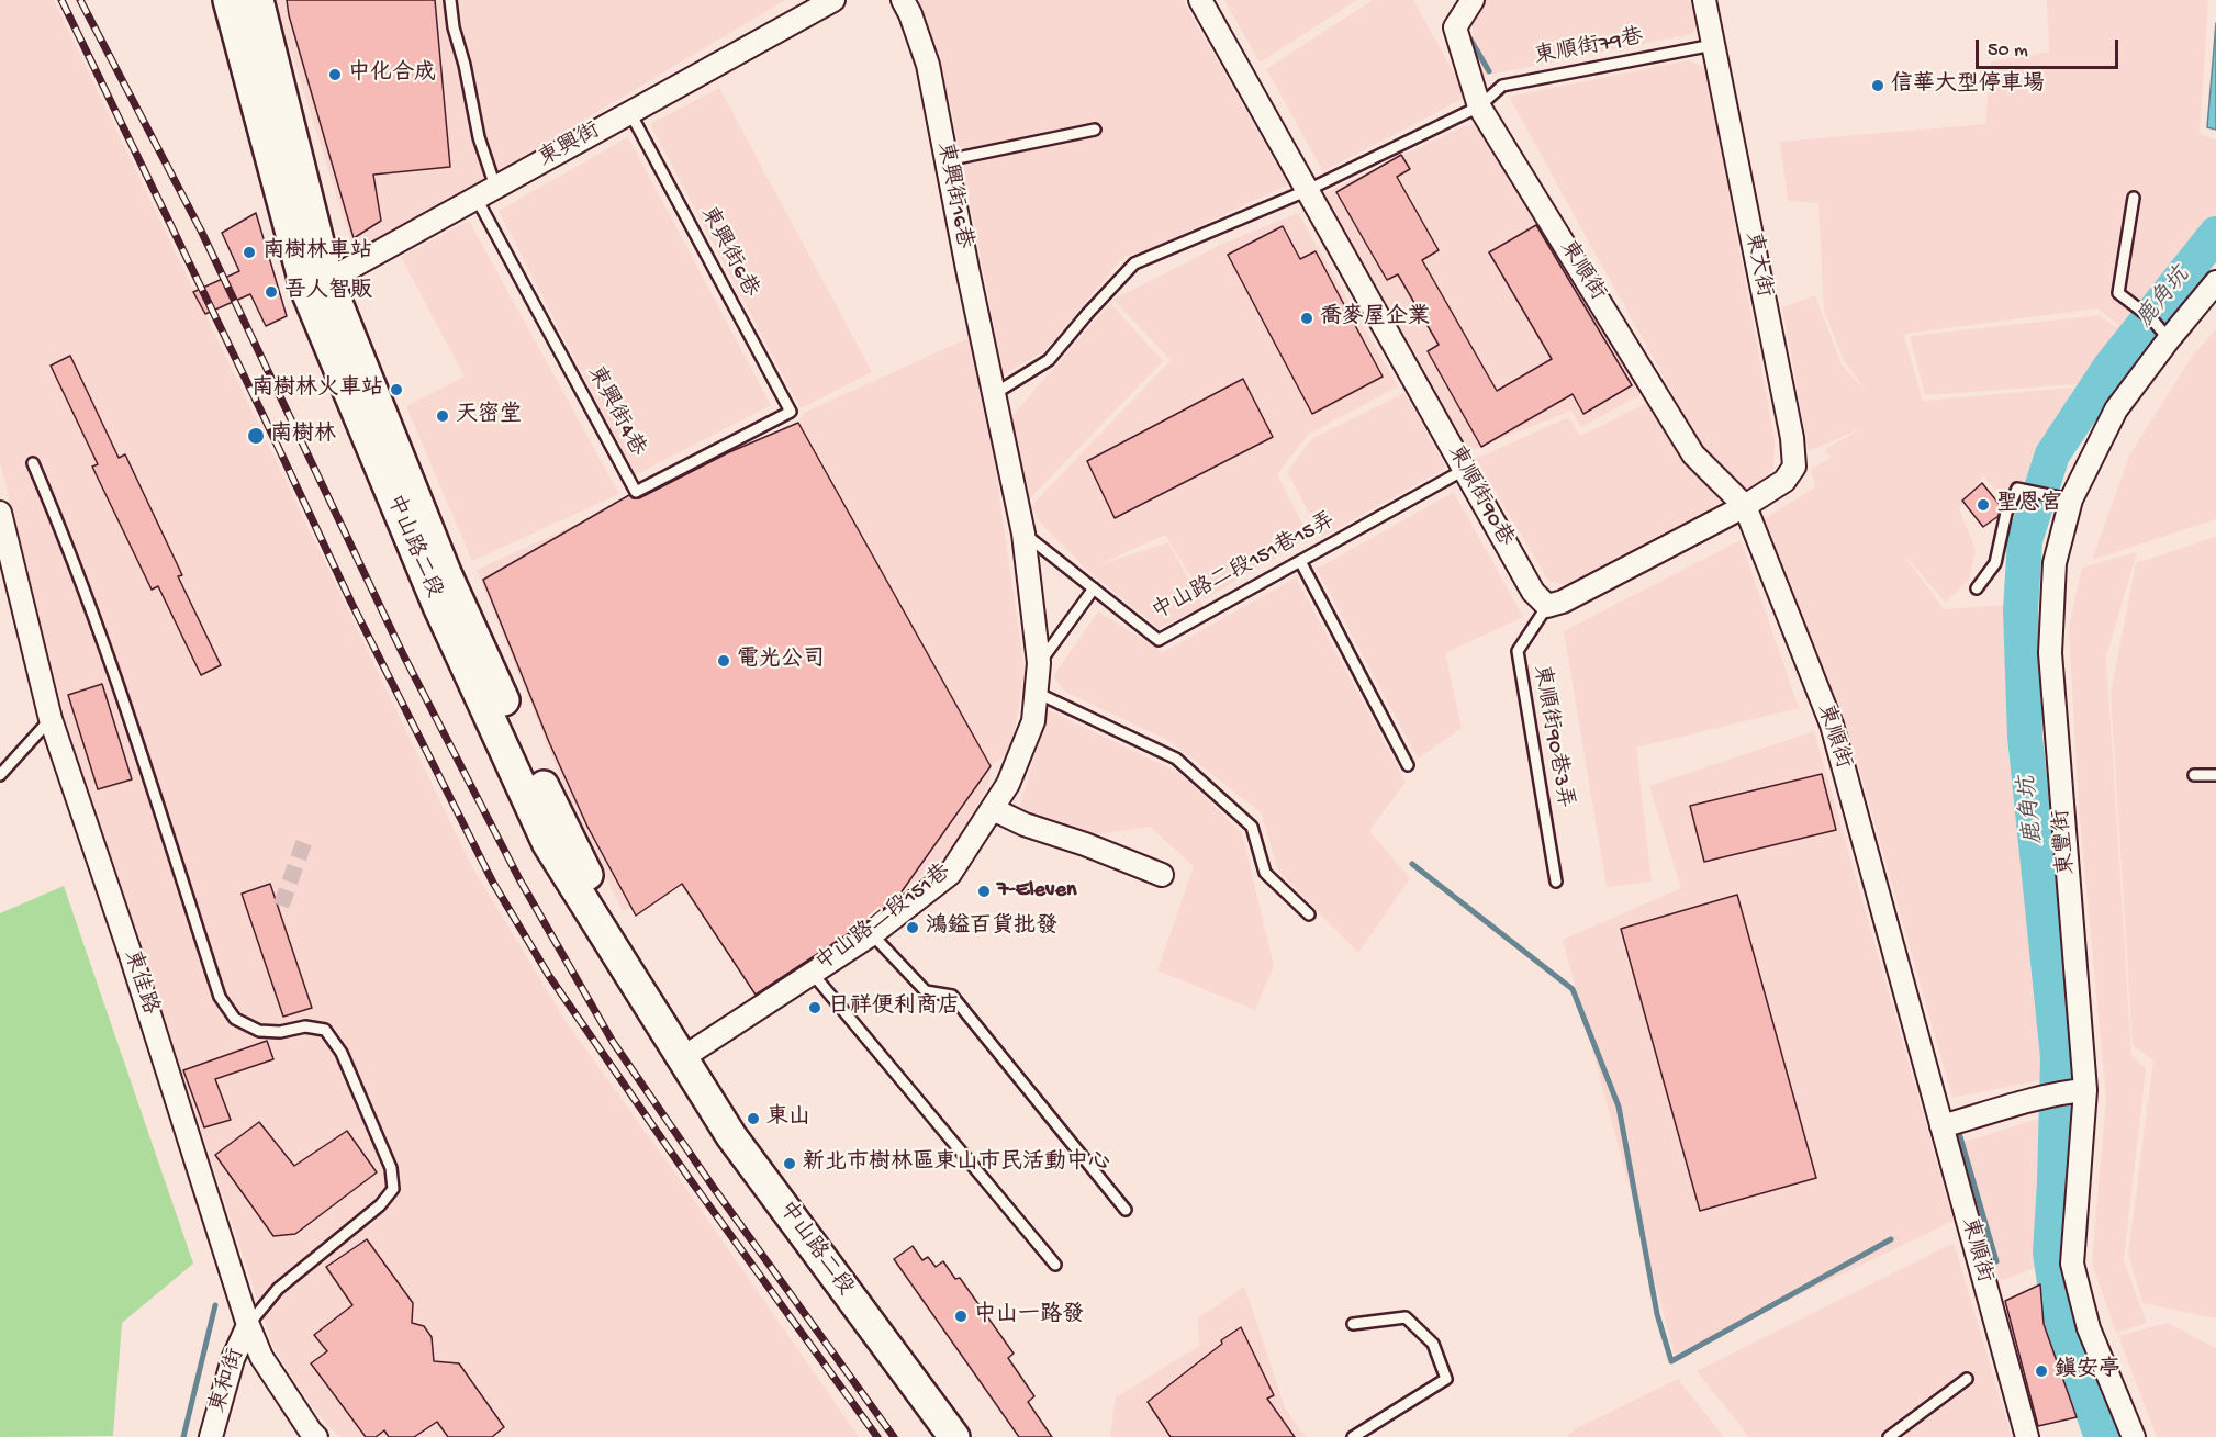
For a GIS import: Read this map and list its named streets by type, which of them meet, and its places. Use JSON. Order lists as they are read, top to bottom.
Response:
{
  "streets": {
    "main road": ["中山路二段"],
    "street": [
      "東興街",
      "東興街16巷",
      "東大街",
      "東順街",
      "東順街90巷",
      "東豐街",
      "中山路二段151巷",
      "東佳路",
      "東和街"
    ],
    "lane": [
      "東順街79巷",
      "東興街6巷",
      "東興街4巷",
      "中山路二段151巷15弄",
      "東順街90巷3弄"
    ]
  },
  "crossings": [
    ["東順街79巷", "東大街"],
    ["東順街79巷", "東順街"],
    ["東興街", "東興街6巷"],
    ["東興街", "東興街4巷"],
    ["東興街", "中山路二段"],
    ["東興街16巷", "中山路二段151巷15弄"],
    ["東興街16巷", "中山路二段151巷"],
    ["東興街6巷", "東興街4巷"],
    ["東大街", "東順街"],
    ["東順街90巷", "中山路二段151巷15弄"],
    ["東順街90巷", "東順街90巷3弄"],
    ["中山路二段", "中山路二段151巷"],
    ["中山路二段151巷15弄", "中山路二段151巷"],
    ["東佳路", "東和街"]
  ],
  "water": ["鹿角坑"],
  "places": [
    "中化合成",
    "信華大型停車場",
    "南樹林車站",
    "吾人智販",
    "喬麥屋企業",
    "南樹林火車站",
    "天密堂",
    "南樹林",
    "聖恩宮",
    "電光公司",
    "7-Eleven",
    "鴻鎰百貨批發",
    "日祥便利商店",
    "東山",
    "新北市樹林區東山市民活動中心",
    "中山一路發",
    "鎮安亭"
  ],
  "scale_bar": "50 m"
}
